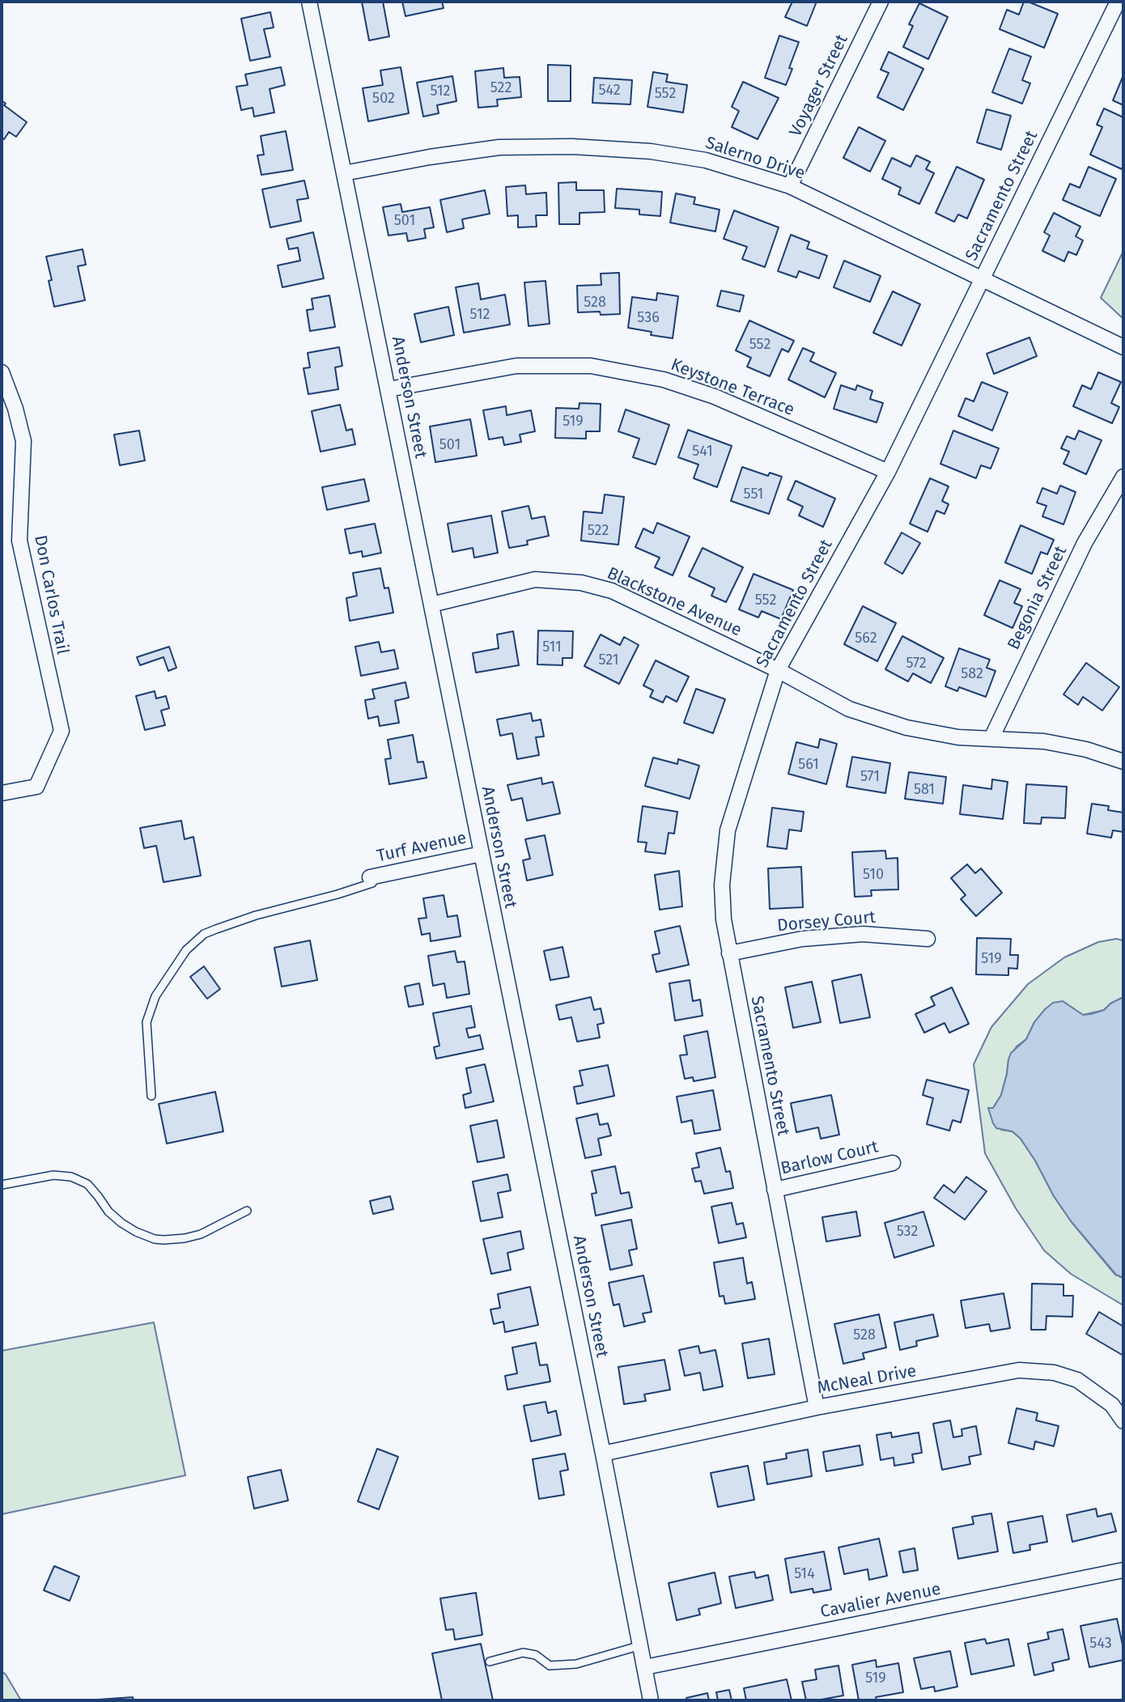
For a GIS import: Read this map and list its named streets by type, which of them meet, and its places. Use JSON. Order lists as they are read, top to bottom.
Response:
{
  "streets": {
    "street": [
      "Voyager Street",
      "Salerno Drive",
      "Sacramento Street",
      "Keystone Terrace",
      "Anderson Street",
      "Don Carlos Trail",
      "Begonia Street",
      "Blackstone Avenue",
      "Turf Avenue",
      "Dorsey Court",
      "Barlow Court",
      "McNeal Drive",
      "Cavalier Avenue"
    ]
  },
  "crossings": [
    ["Voyager Street", "Salerno Drive"],
    ["Salerno Drive", "Sacramento Street"],
    ["Salerno Drive", "Anderson Street"],
    ["Sacramento Street", "Keystone Terrace"],
    ["Sacramento Street", "Blackstone Avenue"],
    ["Sacramento Street", "Dorsey Court"],
    ["Sacramento Street", "Barlow Court"],
    ["Sacramento Street", "McNeal Drive"],
    ["Keystone Terrace", "Anderson Street"],
    ["Anderson Street", "Blackstone Avenue"],
    ["Anderson Street", "Turf Avenue"],
    ["Anderson Street", "McNeal Drive"],
    ["Anderson Street", "Cavalier Avenue"],
    ["Begonia Street", "Blackstone Avenue"]
  ],
  "house_numbers": [
    "522",
    "542",
    "512",
    "552",
    "502",
    "501",
    "528",
    "512",
    "536",
    "552",
    "519",
    "501",
    "541",
    "551",
    "522",
    "552",
    "562",
    "511",
    "521",
    "572",
    "582",
    "561",
    "571",
    "581",
    "510",
    "519",
    "532",
    "528",
    "514",
    "543",
    "519"
  ]
}
